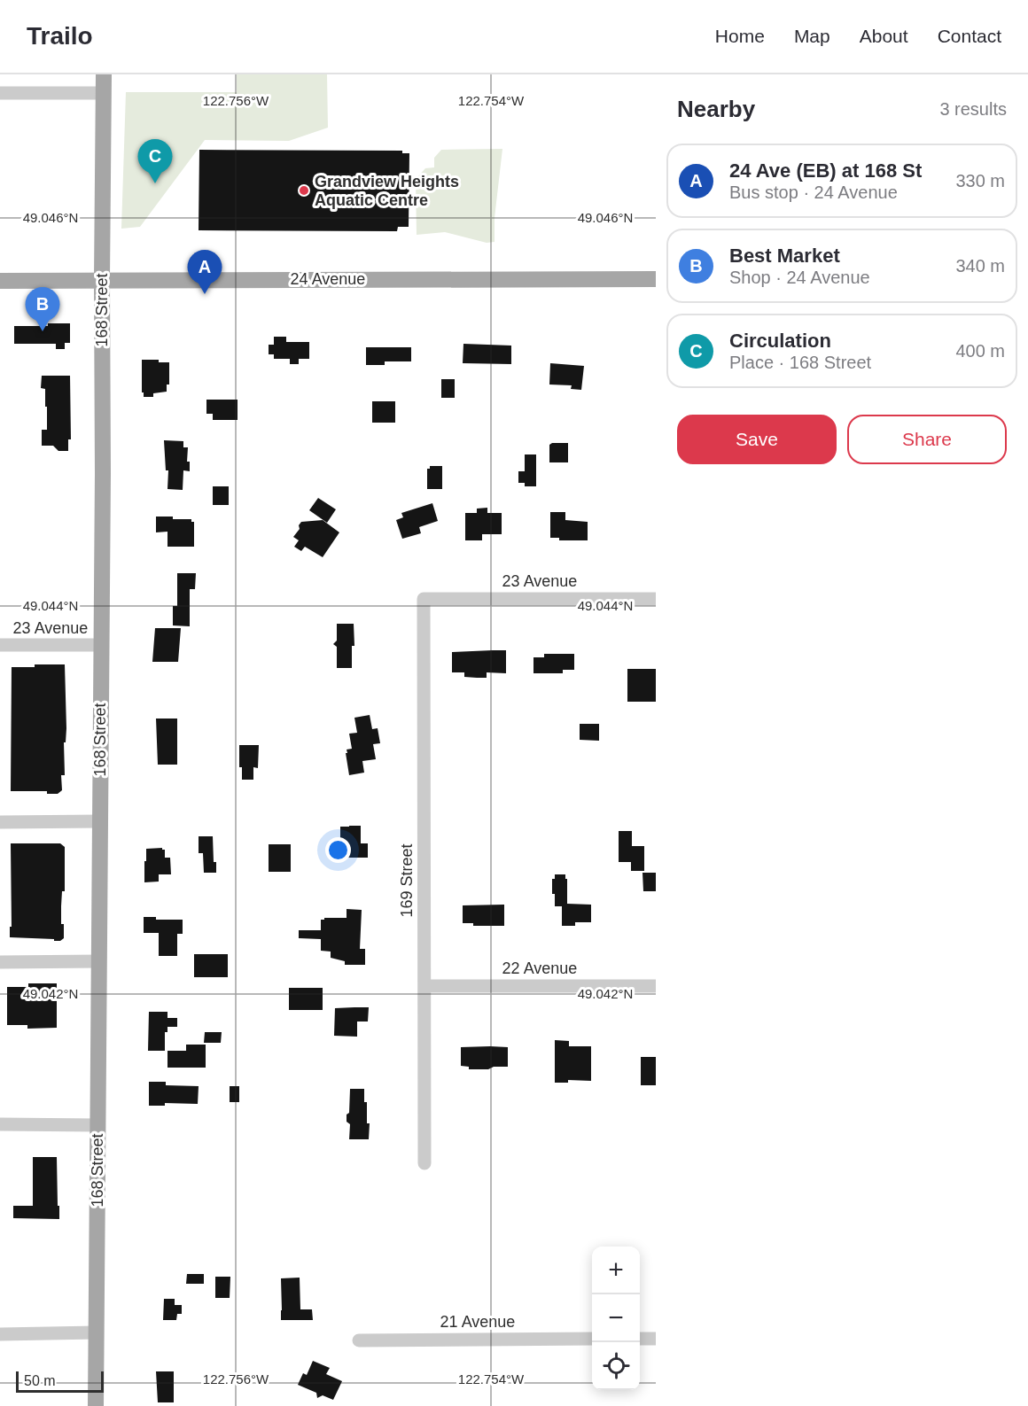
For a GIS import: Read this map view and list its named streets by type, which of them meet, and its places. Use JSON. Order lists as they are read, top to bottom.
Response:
{
  "streets": {
    "main road": ["24 Avenue", "168 Street"],
    "street": [
      "23 Avenue",
      "169 Street",
      "22 Avenue",
      "21 Avenue"
    ]
  },
  "crossings": [
    ["24 Avenue", "168 Street"],
    ["168 Street", "23 Avenue"],
    ["23 Avenue", "169 Street"],
    ["169 Street", "22 Avenue"]
  ],
  "places": ["Grandview Heights Aquatic Centre"],
  "scale_bar": "50 m",
  "page": {
    "header": "Trailo",
    "nav": [
      "Home",
      "Map",
      "About",
      "Contact"
    ],
    "heading": ["Nearby", "3 results"],
    "pins": ["C", "A", "B"],
    "list": [
      {
        "mark": "A",
        "name": "24 Ave (EB) at 168 St",
        "note": "Bus stop · 24 Avenue",
        "value": "330 m"
      },
      {
        "mark": "B",
        "name": "Best Market",
        "note": "Shop · 24 Avenue",
        "value": "340 m"
      },
      {
        "mark": "C",
        "name": "Circulation",
        "note": "Place · 168 Street",
        "value": "400 m"
      }
    ],
    "buttons": ["Save", "Share"],
    "map_buttons": ["+", "−"],
    "scale": "50 m"
  },
  "coordinates": [
    "122.756°W",
    "122.754°W",
    "49.046°N",
    "49.044°N",
    "49.042°N"
  ]
}
